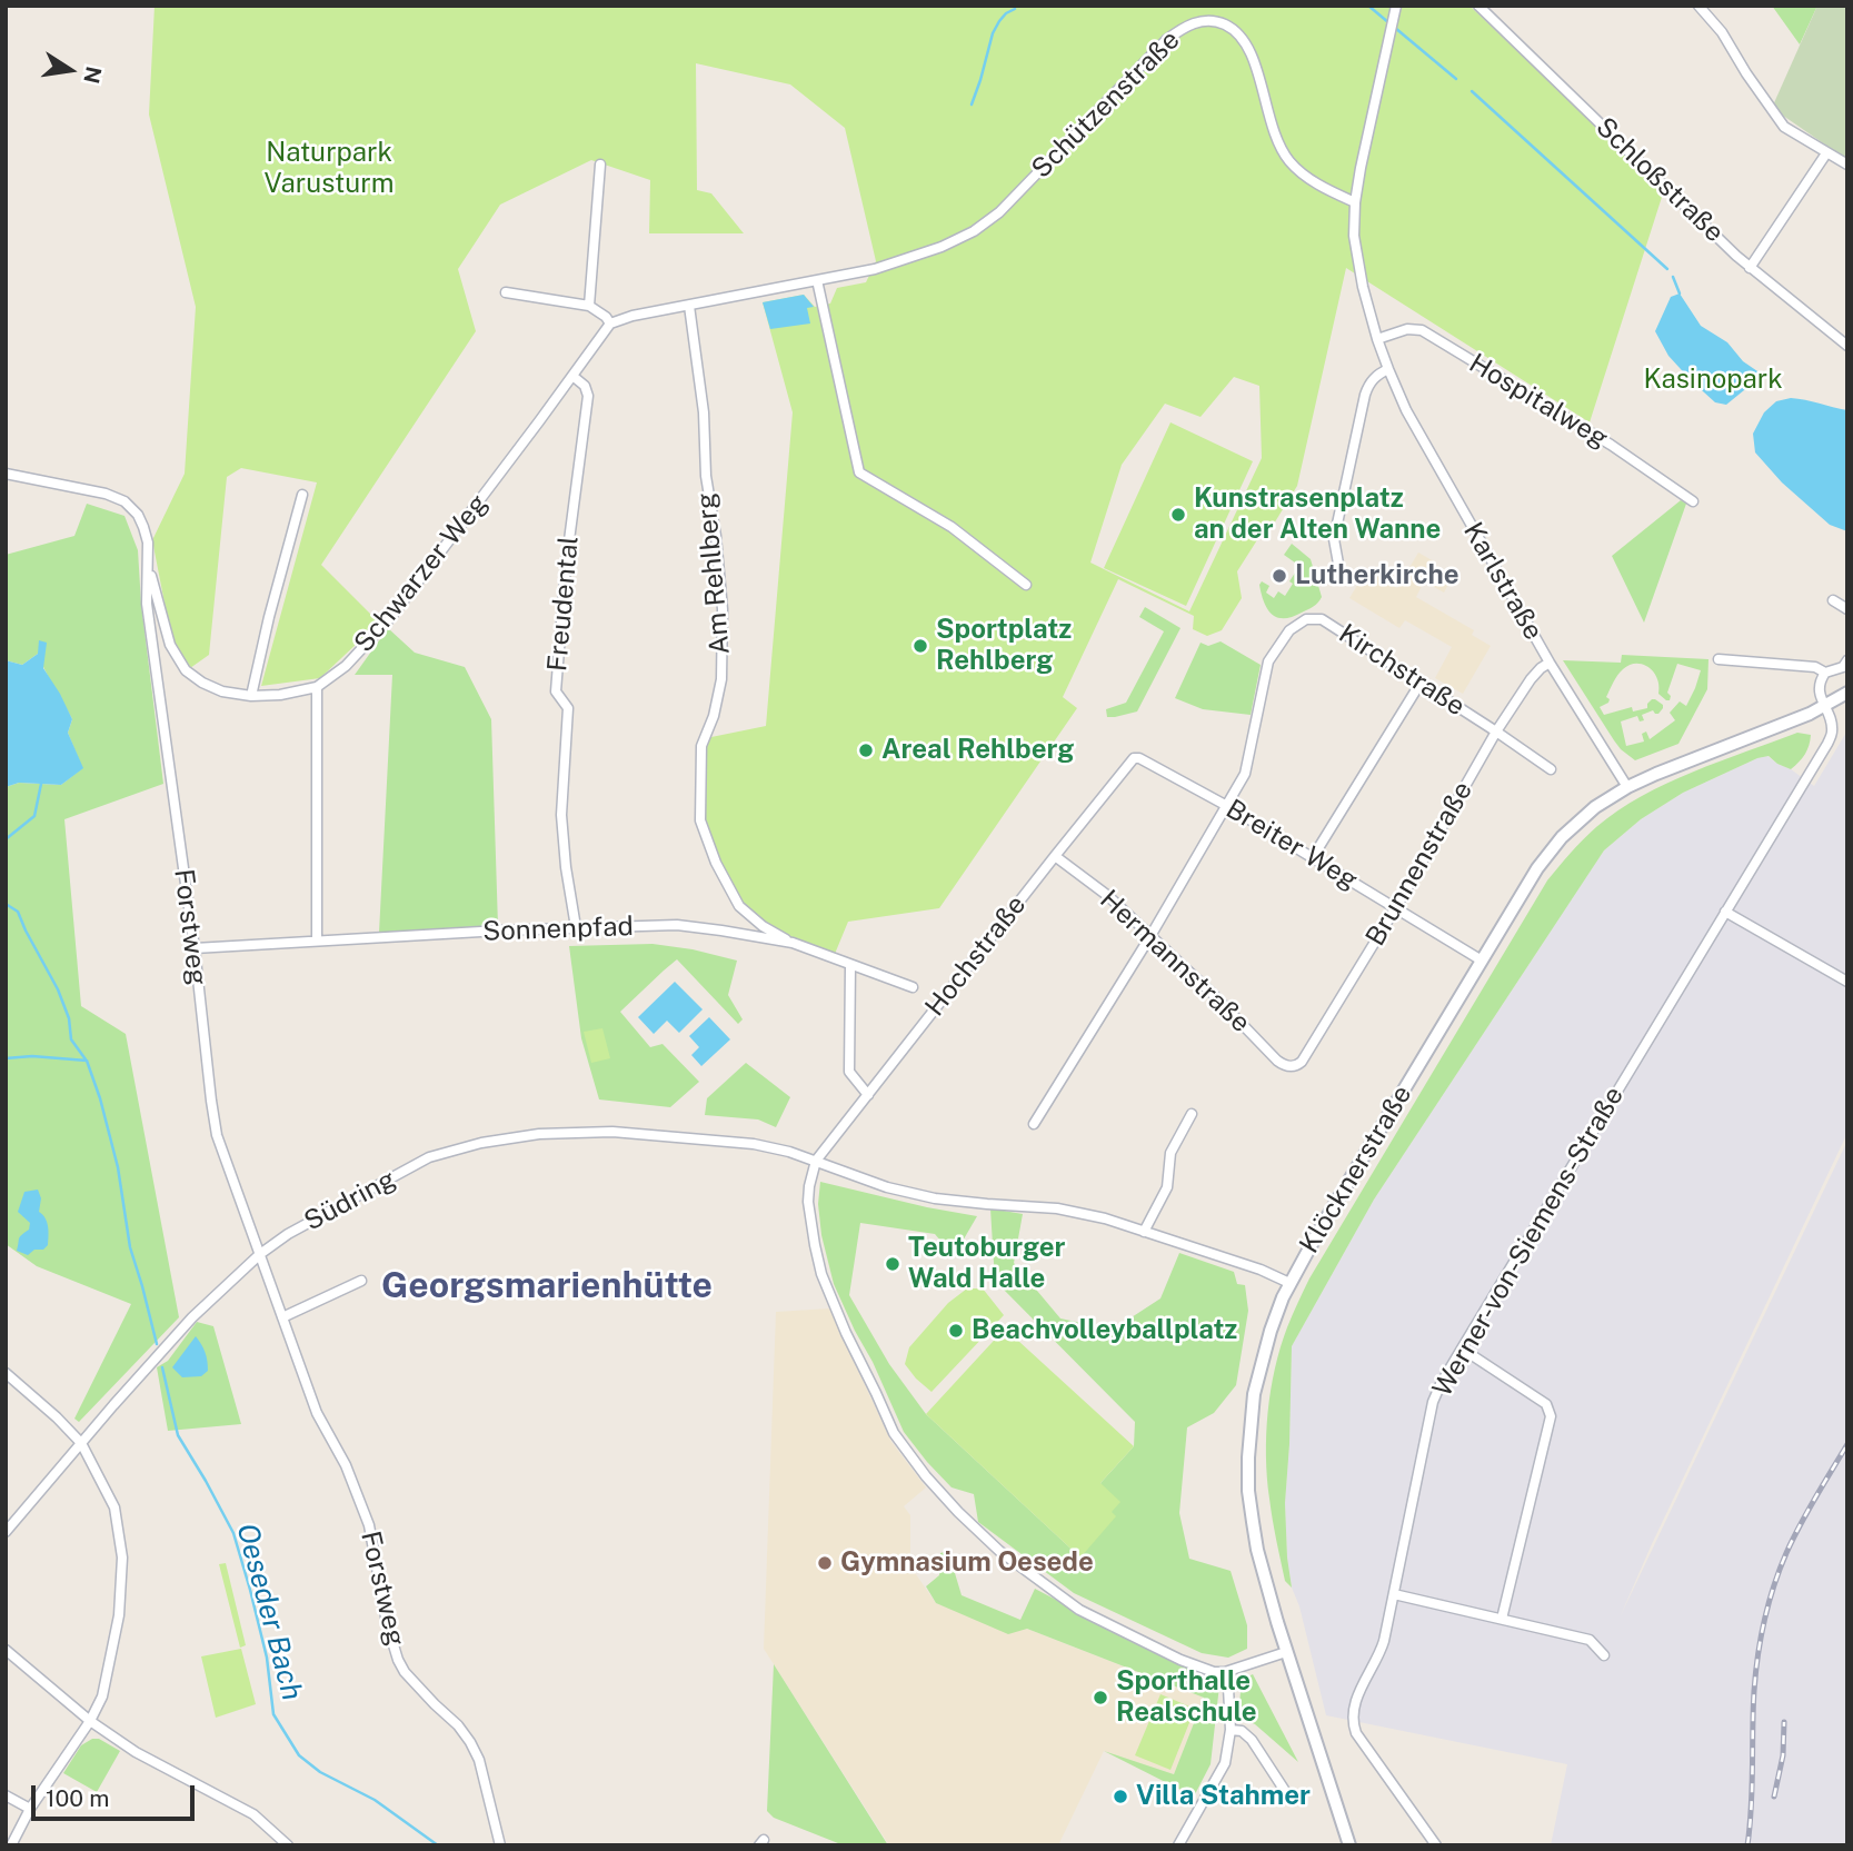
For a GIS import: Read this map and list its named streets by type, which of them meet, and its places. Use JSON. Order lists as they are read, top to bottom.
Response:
{
  "streets": {
    "main road": ["Klöcknerstraße"],
    "street": [
      "Schützenstraße",
      "Schloßstraße",
      "Hospitalweg",
      "Schwarzer Weg",
      "Am Rehlberg",
      "Karlstraße",
      "Freudental",
      "Kirchstraße",
      "Breiter Weg",
      "Brunnenstraße",
      "Forstweg",
      "Sonnenpfad",
      "Hochstraße",
      "Hermannstraße",
      "Südring",
      "Werner-von-Siemens-Straße"
    ]
  },
  "crossings": [
    ["Schützenstraße", "Schwarzer Weg"],
    ["Schützenstraße", "Am Rehlberg"],
    ["Schwarzer Weg", "Freudental"],
    ["Schwarzer Weg", "Forstweg"],
    ["Am Rehlberg", "Sonnenpfad"],
    ["Karlstraße", "Brunnenstraße"],
    ["Karlstraße", "Klöcknerstraße"],
    ["Freudental", "Sonnenpfad"],
    ["Kirchstraße", "Breiter Weg"],
    ["Kirchstraße", "Brunnenstraße"],
    ["Kirchstraße", "Hermannstraße"],
    ["Breiter Weg", "Brunnenstraße"],
    ["Breiter Weg", "Hochstraße"],
    ["Breiter Weg", "Klöcknerstraße"],
    ["Brunnenstraße", "Hermannstraße"],
    ["Forstweg", "Sonnenpfad"],
    ["Forstweg", "Südring"],
    ["Hochstraße", "Hermannstraße"],
    ["Hochstraße", "Südring"],
    ["Klöcknerstraße", "Südring"],
    ["Klöcknerstraße", "Werner-von-Siemens-Straße"]
  ],
  "districts": ["Georgsmarienhütte"],
  "water": ["Oeseder Bach"],
  "parks": ["Naturpark Varusturm", "Kasinopark"],
  "places": [
    "Kunstrasenplatz an der Alten Wanne",
    "Lutherkirche",
    "Sportplatz Rehlberg",
    "Areal Rehlberg",
    "Teutoburger Wald Halle",
    "Beachvolleyballplatz",
    "Gymnasium Oesede",
    "Sporthalle Realschule",
    "Villa Stahmer"
  ],
  "scale_bar": "100 m",
  "north": "right"
}
